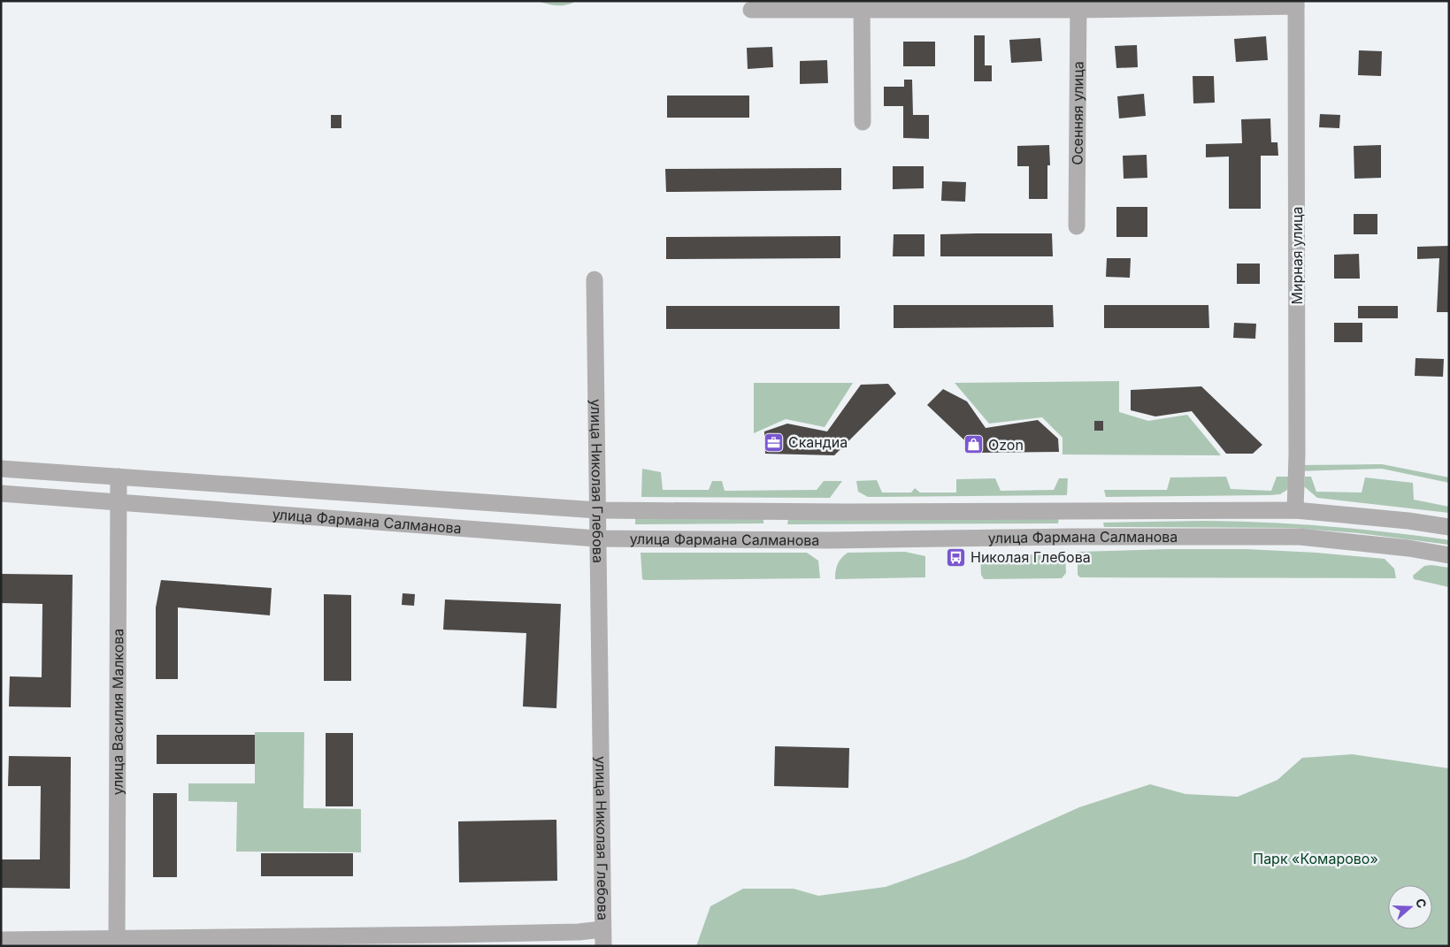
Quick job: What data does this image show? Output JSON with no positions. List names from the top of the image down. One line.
{"streets":{"street":["Осенняя улица","Мирная улица","улица Николая Глебова","улица Фармана Салманова","улица Василия Малкова"]},"crossings":[["Мирная улица","улица Фармана Салманова"],["улица Николая Глебова","улица Фармана Салманова"],["улица Николая Глебова","улица Василия Малкова"],["улица Фармана Салманова","улица Василия Малкова"]],"parks":["Парк «Комарово»"],"places":{"office":["Скандиа"],"shop":["Ozon"],"bus stop":["Николая Глебова"]},"north":"right"}
